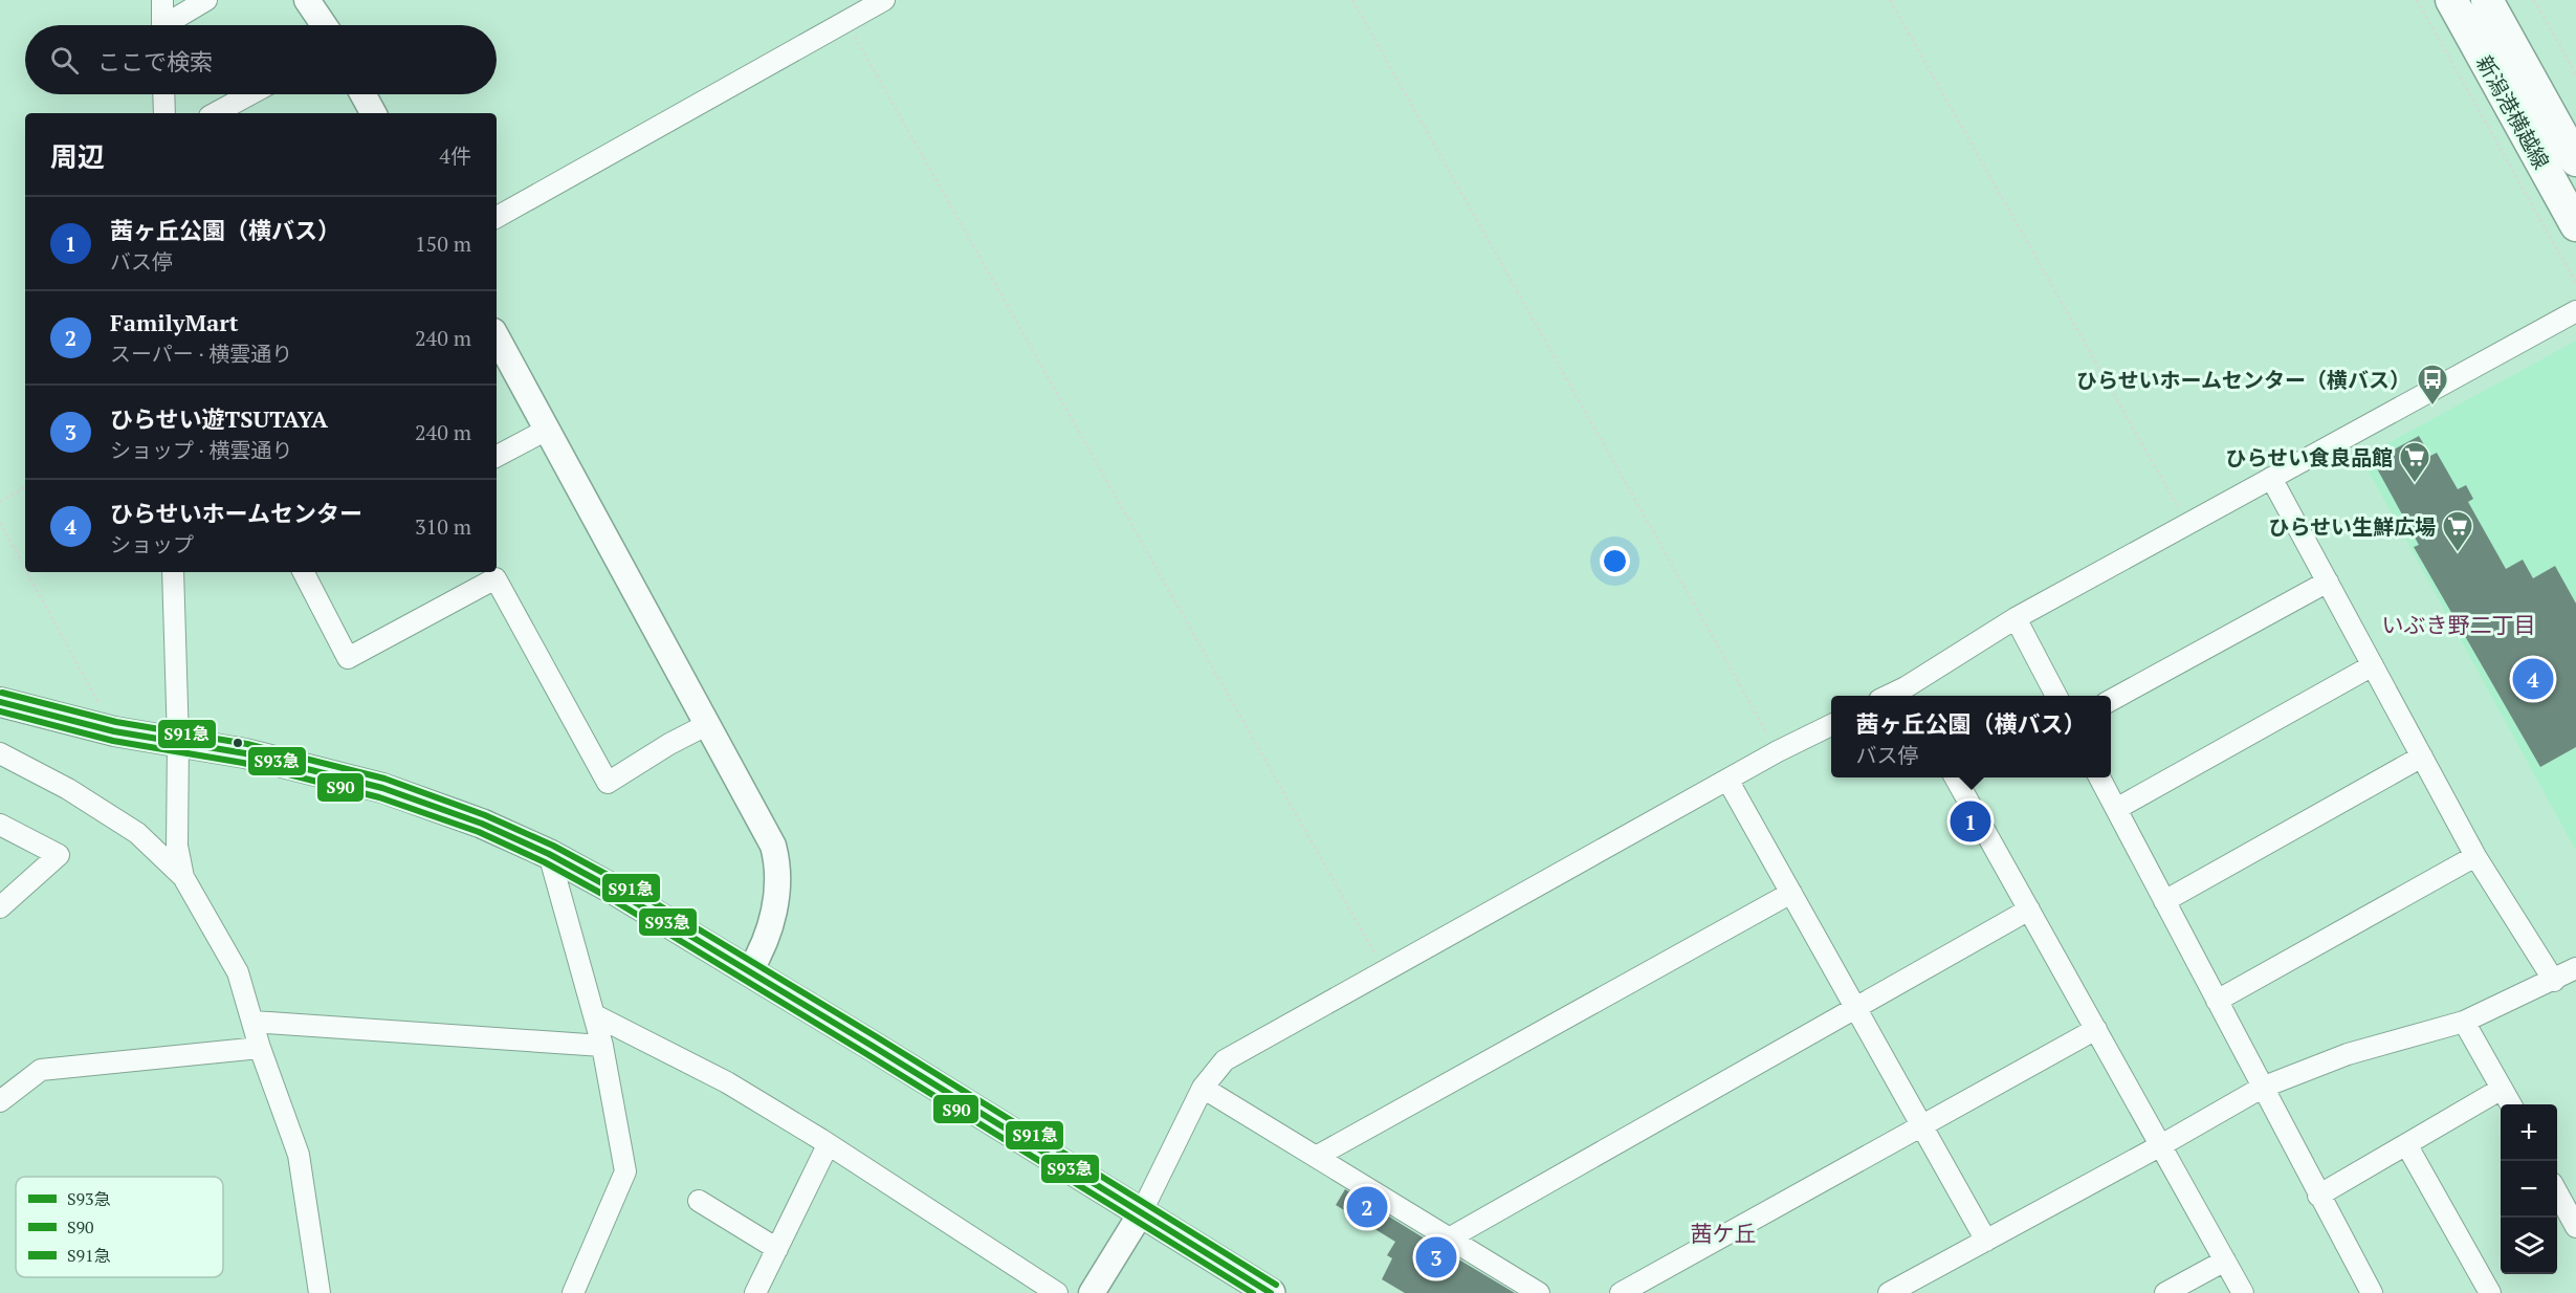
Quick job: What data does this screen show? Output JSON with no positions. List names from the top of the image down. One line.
{"streets":{"main road":["新潟港横越線"]},"districts":["いぶき野二丁目","茜ケ丘"],"places":{"bus stop":["ひらせいホームセンター（横バス）"],"supermarket":["ひらせい食良品館","ひらせい生鮮広場"]},"lines":["transit line S91急","transit line S93急","transit line S90"],"legend":["S93急","S90","S91急"],"page":{"search":"ここで検索","heading":["周辺","4件"],"list":[{"mark":"1","name":"茜ヶ丘公園（横バス）","note":"バス停","value":"150 m"},{"mark":"2","name":"FamilyMart","note":"スーパー · 横雲通り","value":"240 m"},{"mark":"3","name":"ひらせい遊TSUTAYA","note":"ショップ · 横雲通り","value":"240 m"},{"mark":"4","name":"ひらせいホームセンター","note":"ショップ","value":"310 m"}],"pins":["4","1","2","3"],"popup":["茜ヶ丘公園（横バス）","バス停"],"map_buttons":["+","−"]}}
